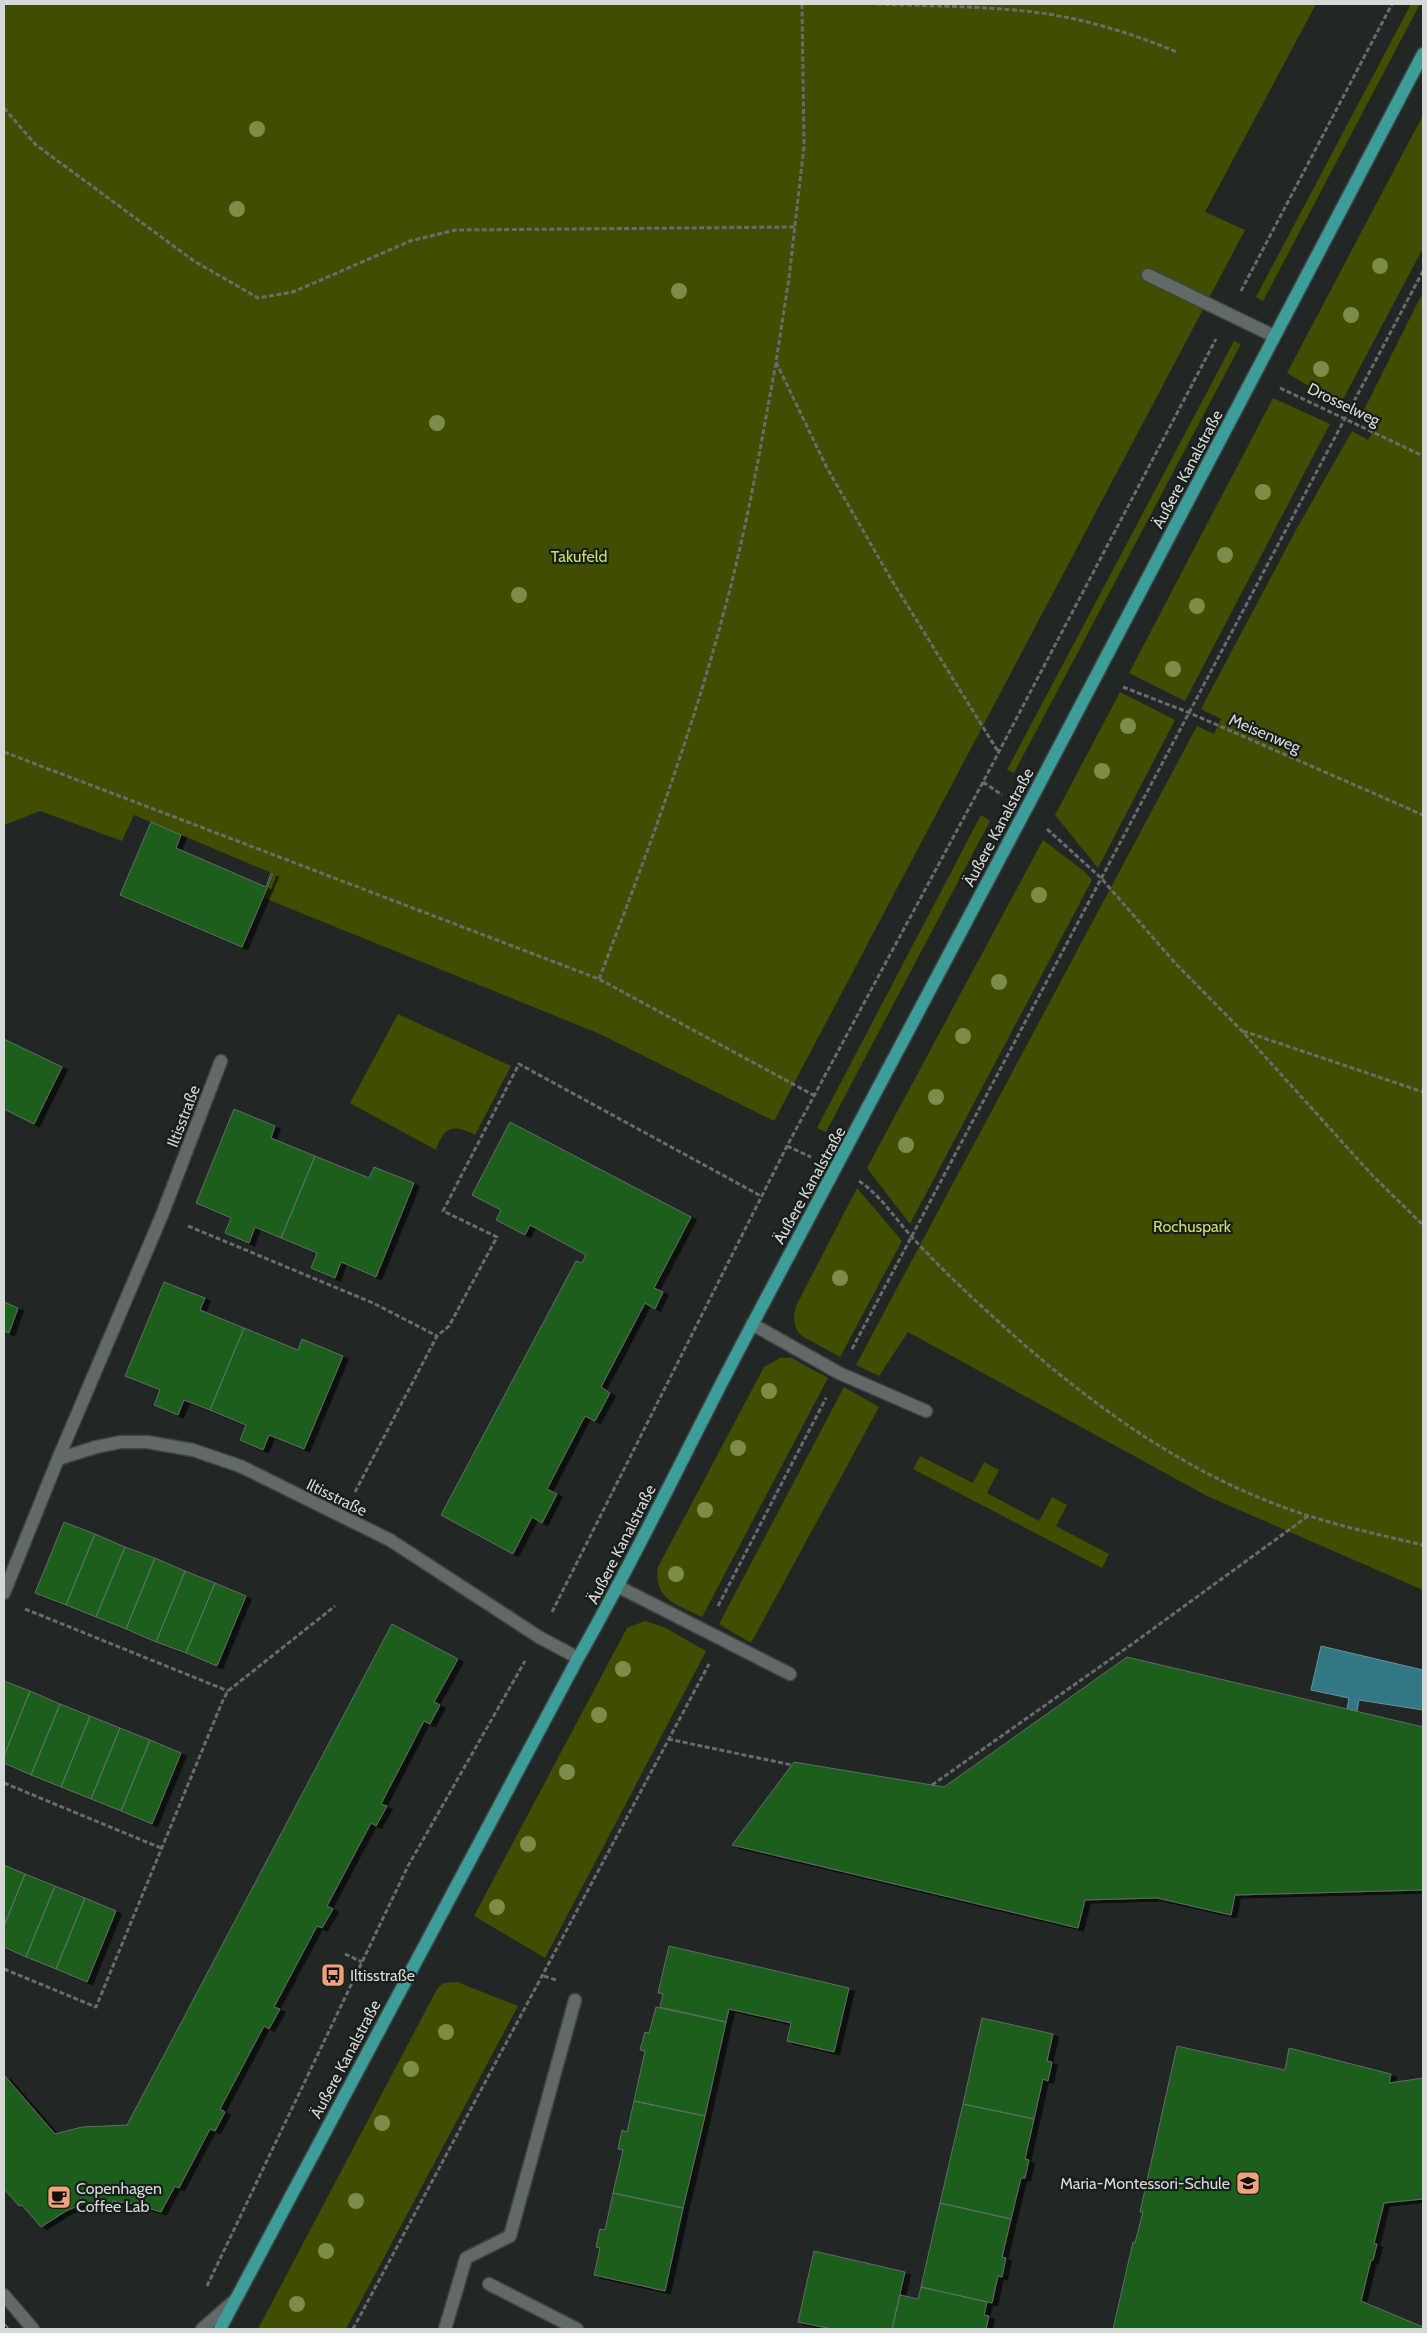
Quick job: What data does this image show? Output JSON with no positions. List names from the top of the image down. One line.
{"streets":{"main road":["Äußere Kanalstraße"],"street":["Iltisstraße"],"path":["Drosselweg","Meisenweg"]},"crossings":[["Drosselweg","Äußere Kanalstraße"],["Äußere Kanalstraße","Meisenweg"],["Äußere Kanalstraße","Iltisstraße"]],"parks":["Takufeld","Rochuspark"],"places":{"bus stop":["Iltisstraße"],"school or university":["Maria-Montessori-Schule"],"cafe":["Copenhagen Coffee Lab"]}}
